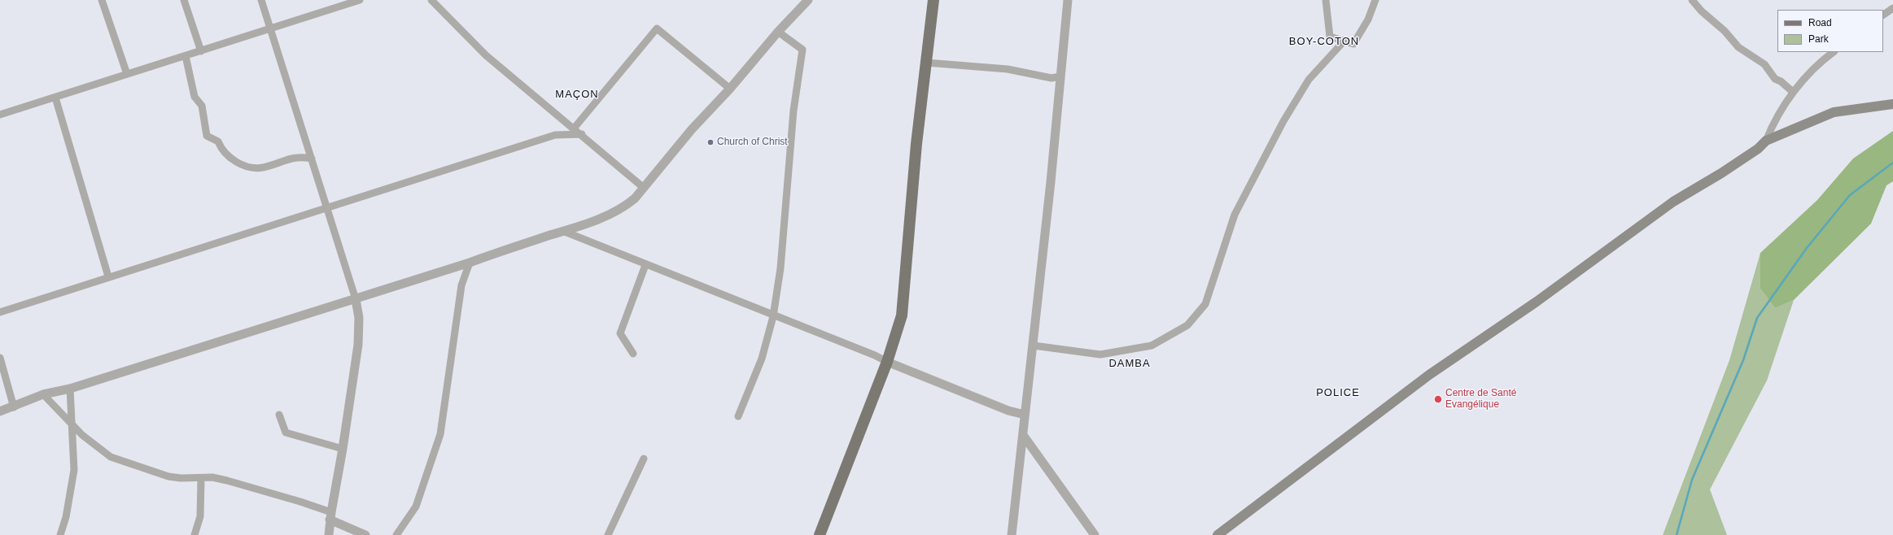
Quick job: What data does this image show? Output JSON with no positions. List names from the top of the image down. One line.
{"districts":["BOY-COTON","MAÇON","DAMBA","POLICE"],"places":["Church of Christ","Centre de Santé Evangélique"],"legend":["Road","Park"]}
